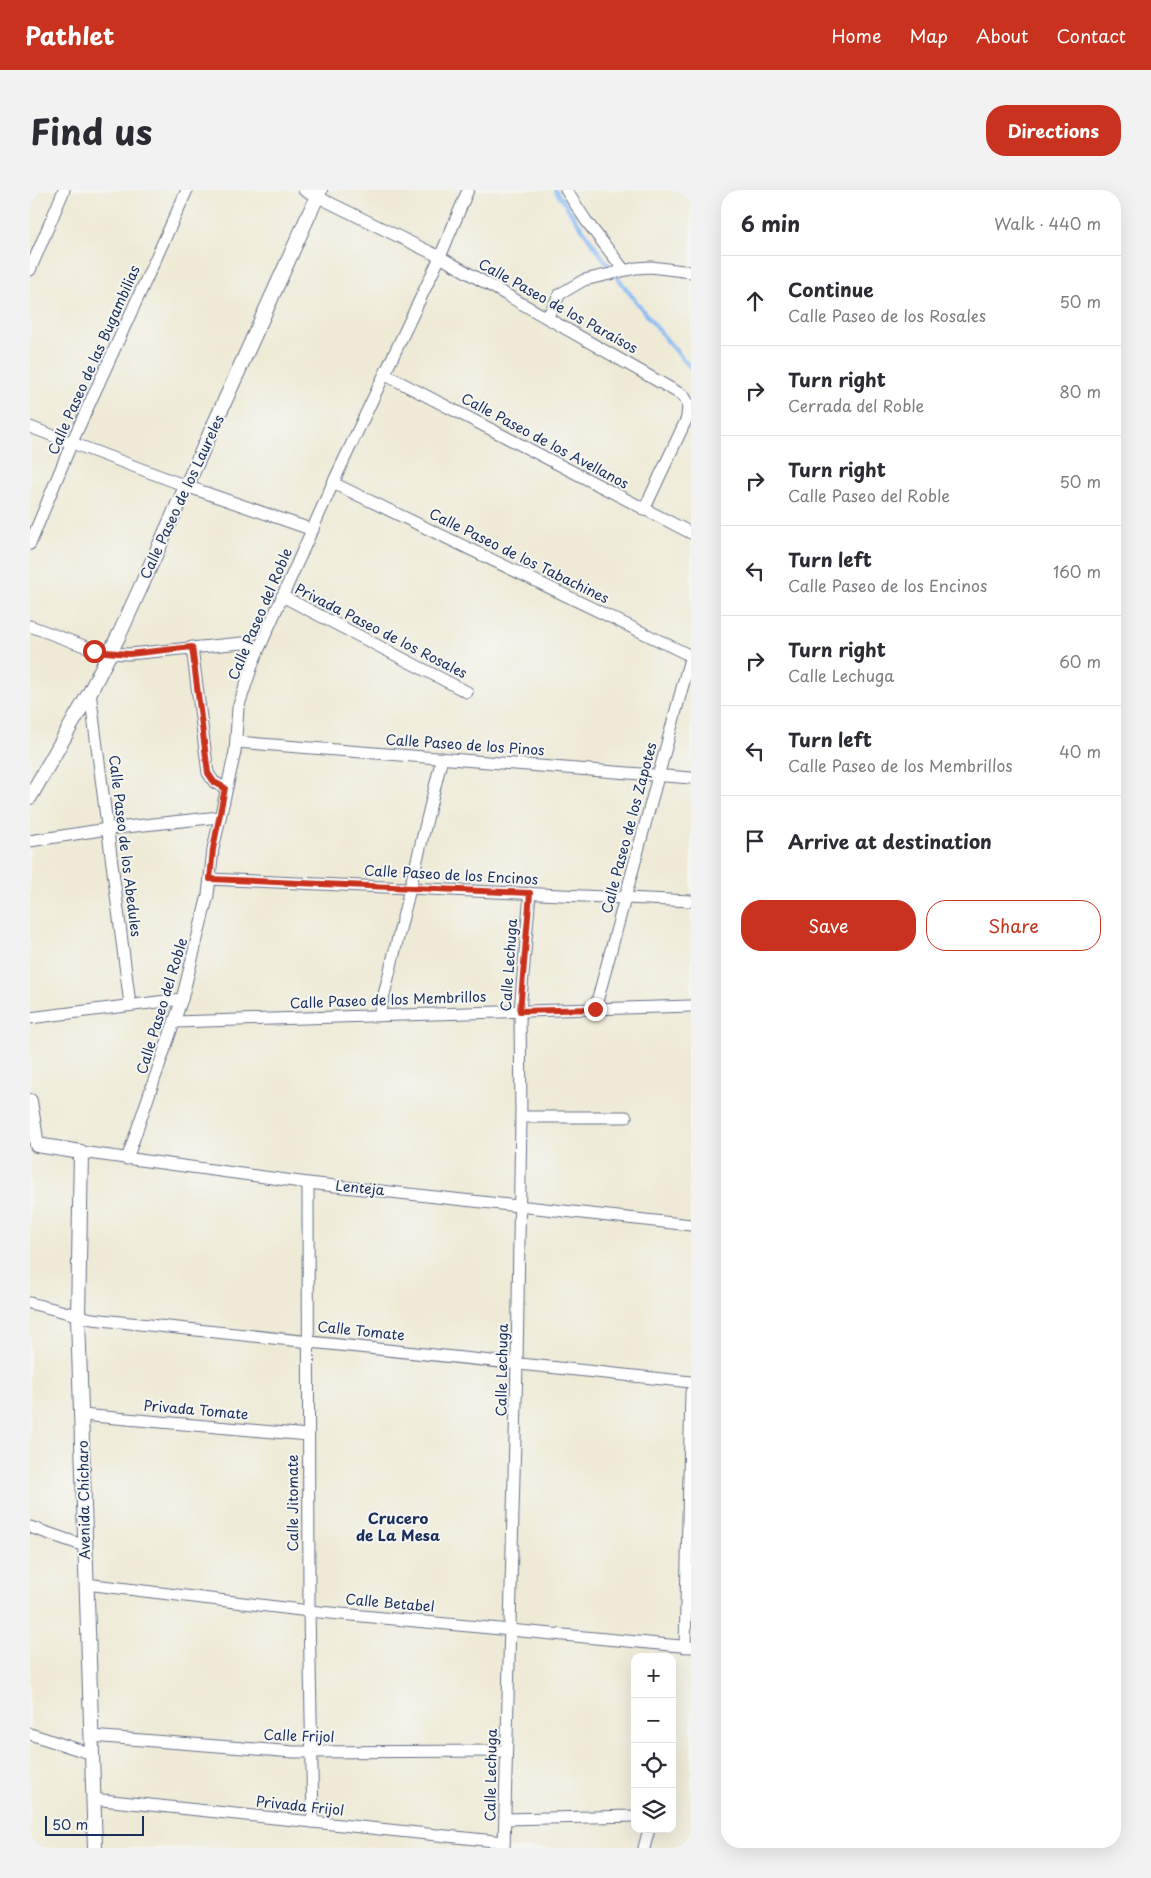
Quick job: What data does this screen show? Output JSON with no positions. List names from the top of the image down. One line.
{"streets":{"street":["Calle Paseo de los Paraísos","Calle Paseo de las Bugambilias","Calle Paseo de los Avellanos","Calle Paseo de los Laureles","Calle Paseo de los Tabachines","Calle Paseo del Roble","Privada Paseo de los Rosales","Calle Paseo de los Pinos","Calle Paseo de los Zapotes","Calle Paseo de los Abedules","Calle Paseo de los Encinos","Calle Lechuga","Calle Paseo de los Membrillos","Lenteja","Calle Tomate","Privada Tomate","Avenida Chícharo","Calle Jitomate","Calle Betabel","Calle Frijol","Privada Frijol"]},"crossings":[["Calle Paseo de los Paraísos","Calle Paseo de los Avellanos"],["Calle Paseo de los Paraísos","Calle Paseo de los Laureles"],["Calle Paseo de los Paraísos","Calle Paseo del Roble"],["Calle Paseo de los Avellanos","Calle Paseo del Roble"],["Calle Paseo de los Laureles","Calle Paseo de los Abedules"],["Calle Paseo de los Tabachines","Calle Paseo del Roble"],["Calle Paseo de los Tabachines","Calle Paseo de los Zapotes"],["Calle Paseo del Roble","Privada Paseo de los Rosales"],["Calle Paseo del Roble","Calle Paseo de los Pinos"],["Calle Paseo del Roble","Calle Paseo de los Encinos"],["Calle Paseo del Roble","Calle Paseo de los Membrillos"],["Calle Paseo del Roble","Lenteja"],["Calle Paseo de los Pinos","Calle Paseo de los Zapotes"],["Calle Paseo de los Zapotes","Calle Paseo de los Encinos"],["Calle Paseo de los Zapotes","Calle Paseo de los Membrillos"],["Calle Paseo de los Encinos","Calle Lechuga"],["Calle Lechuga","Calle Paseo de los Membrillos"],["Calle Lechuga","Lenteja"],["Calle Lechuga","Calle Tomate"],["Calle Lechuga","Calle Betabel"],["Calle Lechuga","Calle Frijol"],["Calle Lechuga","Privada Frijol"],["Lenteja","Avenida Chícharo"],["Lenteja","Calle Jitomate"],["Calle Tomate","Avenida Chícharo"],["Calle Tomate","Calle Jitomate"],["Privada Tomate","Avenida Chícharo"],["Privada Tomate","Calle Jitomate"],["Avenida Chícharo","Calle Betabel"],["Avenida Chícharo","Calle Frijol"],["Avenida Chícharo","Privada Frijol"],["Calle Jitomate","Calle Betabel"],["Calle Jitomate","Calle Frijol"],["Calle Jitomate","Privada Frijol"]],"districts":["Crucero de La Mesa"],"scale_bar":"50 m","page":{"header":"Pathlet","nav":["Home","Map","About","Contact"],"title":"Find us","buttons":["Directions",["Save","Share"]],"heading":["6 min","Walk · 440 m"],"list":[["Continue","Calle Paseo de los Rosales","50 m"],["Turn right","Cerrada del Roble","80 m"],["Turn right","Calle Paseo del Roble","50 m"],["Turn left","Calle Paseo de los Encinos","160 m"],["Turn right","Calle Lechuga","60 m"],["Turn left","Calle Paseo de los Membrillos","40 m"],"Arrive at destination"],"map_buttons":["+","−"],"scale":"50 m"}}
